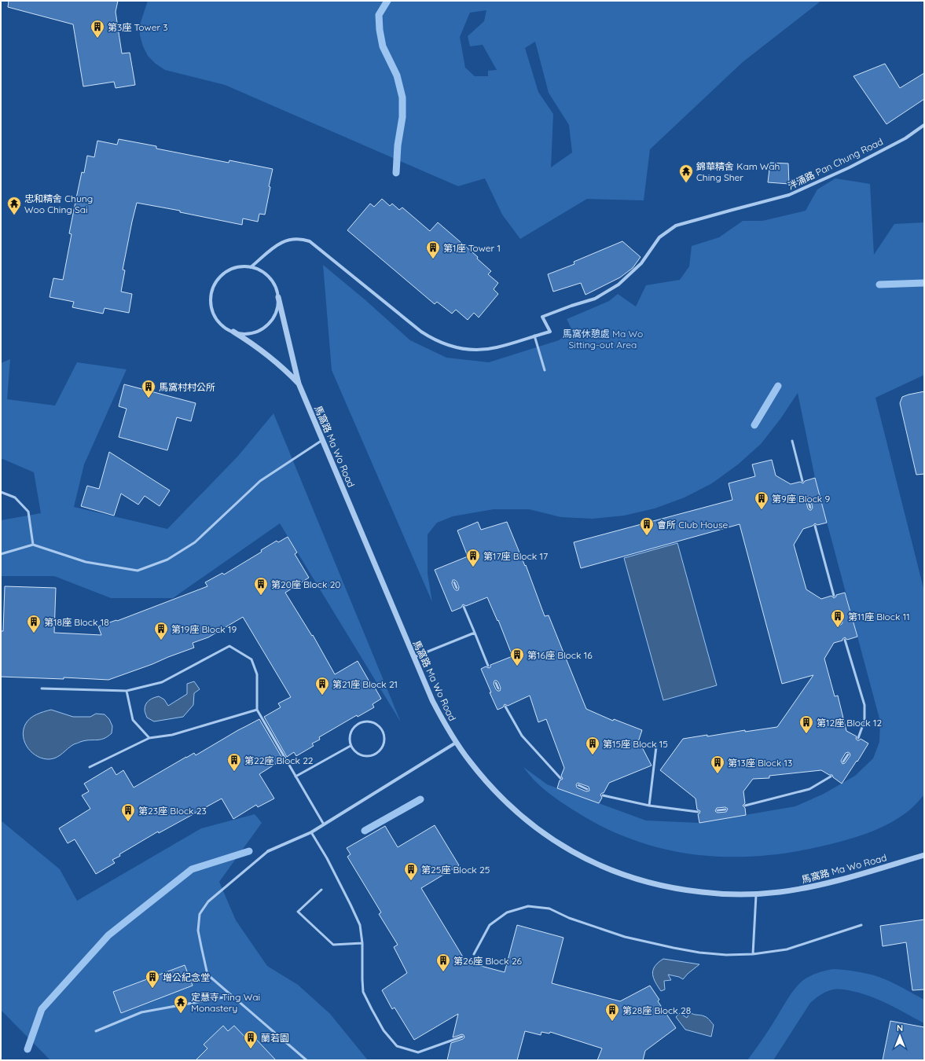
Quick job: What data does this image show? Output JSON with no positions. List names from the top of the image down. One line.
{"streets":{"street":["泮涌路 Pan Chung Road","馬窩路 Ma Wo Road"]},"parks":["馬窩休憩處 Ma Wo Sitting-out Area"],"places":{"building":["第3座 Tower 3","第1座 Tower 1","馬窩村村公所","第9座 Block 9","會所 Club House","第17座 Block 17","第20座 Block 20","第11座 Block 11","第18座 Block 18","第19座 Block 19","第16座 Block 16","第21座 Block 21","第12座 Block 12","第15座 Block 15","第22座 Block 22","第13座 Block 13","第23座 Block 23","第25座 Block 25","第26座 Block 26","增公紀念堂","第28座 Block 28","蘭若園"],"temple":["錦華精舍 Kam Wah Ching Sher","忠和精舍 Chung Woo Ching Sai","定慧寺 Ting Wai Monastery"]},"north":"top"}
